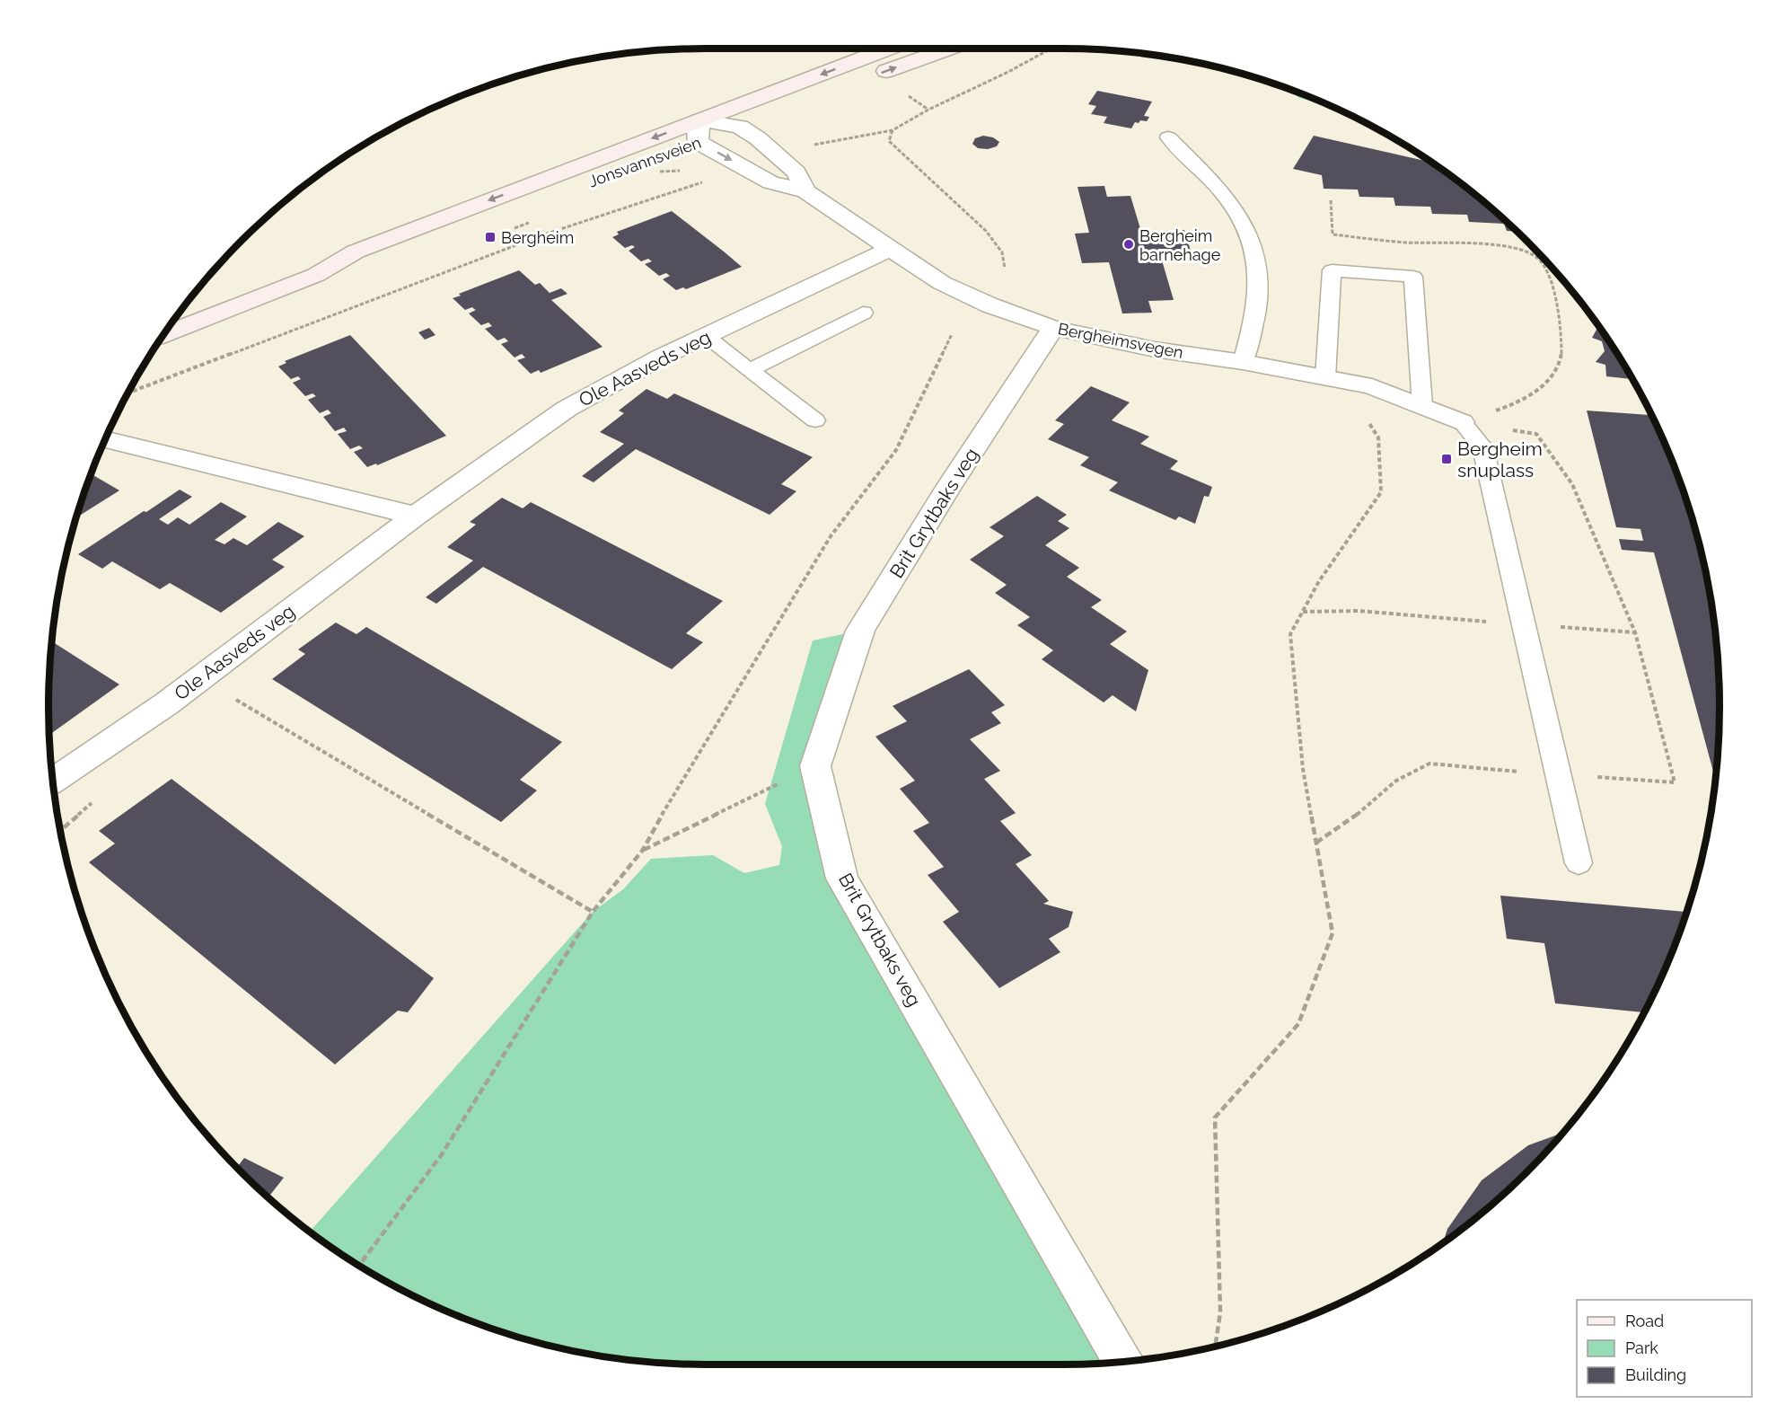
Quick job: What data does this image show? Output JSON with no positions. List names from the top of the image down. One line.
{"streets":{"main road":["Jonsvannsveien"],"street":["Bergheimsvegen","Ole Aasveds veg","Brit Grytbaks veg"]},"crossings":[["Jonsvannsveien","Bergheimsvegen"],["Bergheimsvegen","Ole Aasveds veg"],["Bergheimsvegen","Brit Grytbaks veg"]],"places":{"transit":["Bergheim","Bergheim snuplass"],"other":["Bergheim barnehage"]},"legend":["Road","Park","Building"]}
